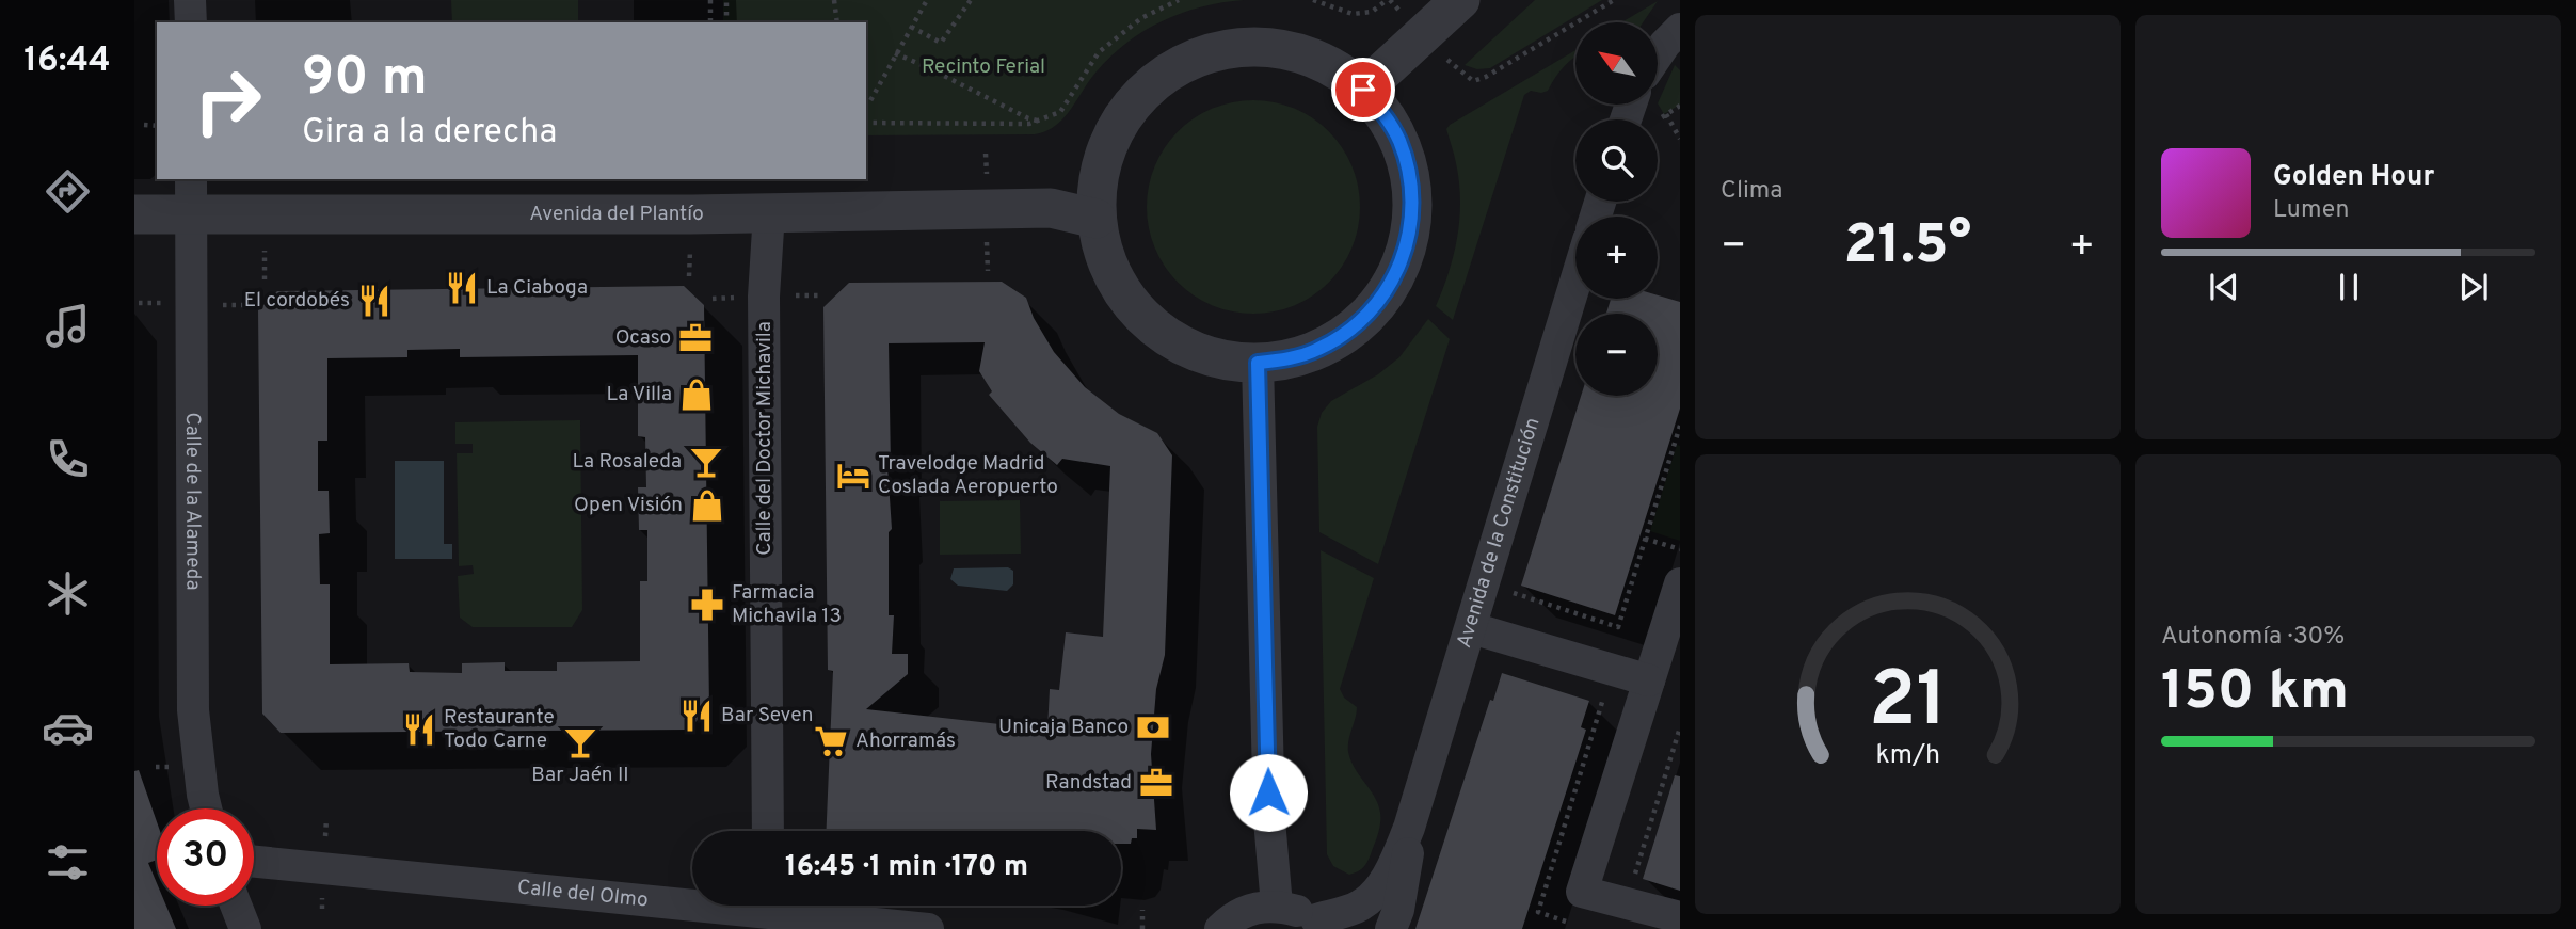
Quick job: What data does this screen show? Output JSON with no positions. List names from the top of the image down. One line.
{"streets":{"street":["Avenida del Plantío","Calle del Doctor Michavila","Calle de la Alameda","Avenida de la Constitución","Calle del Olmo"]},"crossings":[["Avenida del Plantío","Calle del Doctor Michavila"],["Avenida del Plantío","Calle de la Alameda"]],"parks":["Recinto Ferial"],"places":{"restaurant":["La Ciaboga","El cordobés","Bar Seven","Restaurante Todo Carne"],"office":["Ocaso","Randstad"],"shop":["La Villa","Open Visión"],"bar":["La Rosaleda","Bar Jaén II"],"hotel":["Travelodge Madrid Coslada Aeropuerto"],"pharmacy":["Farmacia Michavila 13"],"bank":["Unicaja Banco"],"supermarket":["Ahorramás"]},"north":"top left","page":{"tabs":"16:44","tile":["Clima",["Autonomía · 30%","150 km"]],"map_buttons":["+","−"],"turn":["90 m","Gira a la derecha"],"song":["Golden Hour","Lumen"],"heat":["−","21.5°","+"],"limit":"30","trip":"16:45 · 1 min · 170 m","gauge":["21","km/h"]}}
